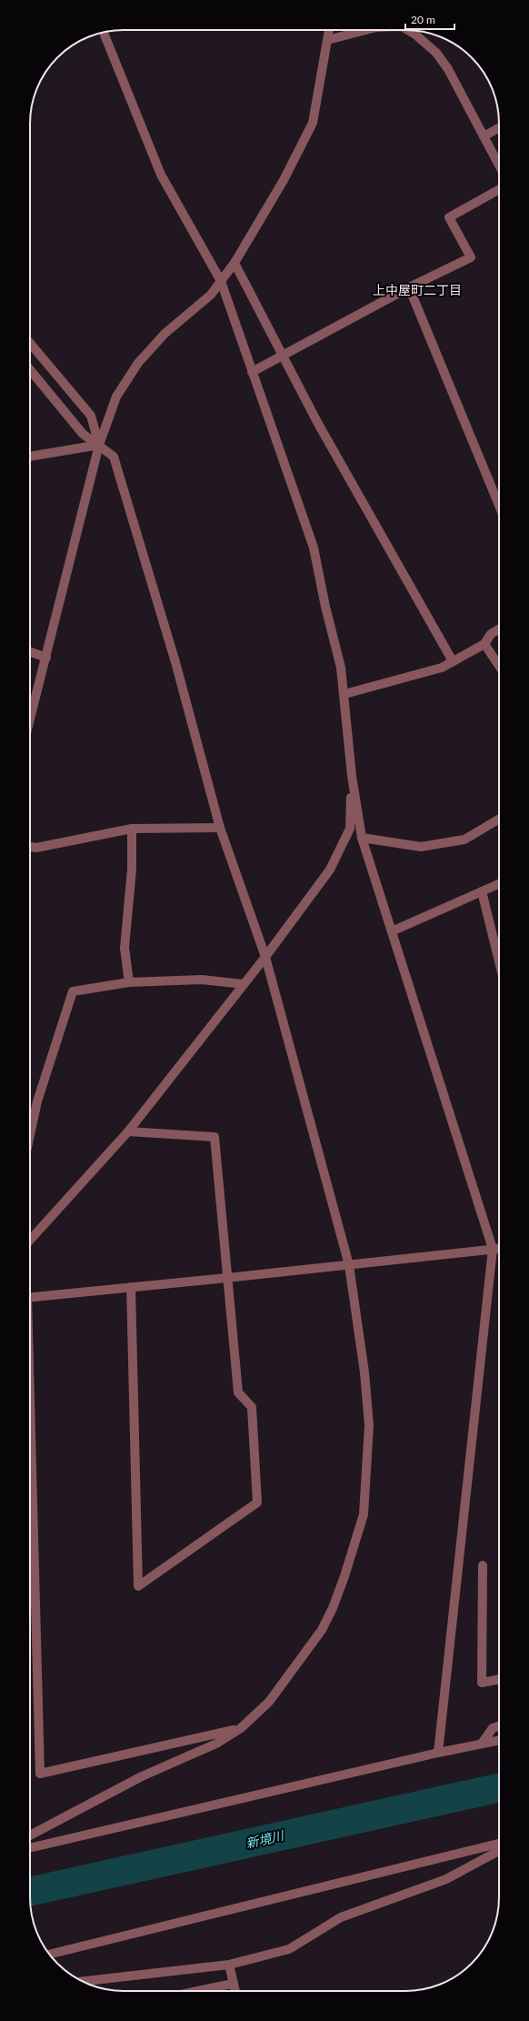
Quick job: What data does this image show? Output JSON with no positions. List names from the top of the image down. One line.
{"districts":["上中屋町二丁目"],"water":["新境川"],"scale_bar":"20 m"}
